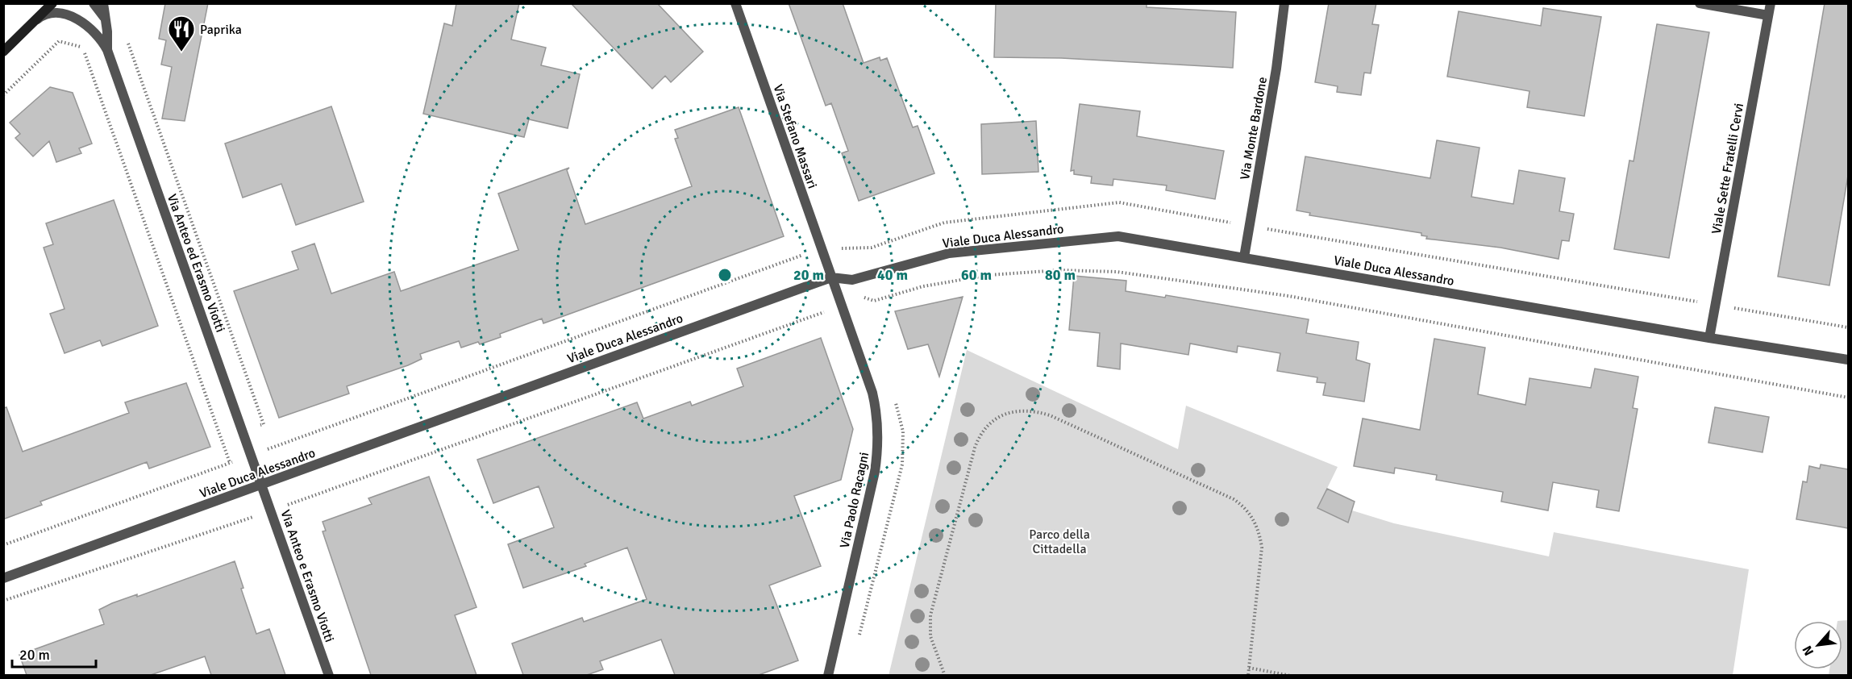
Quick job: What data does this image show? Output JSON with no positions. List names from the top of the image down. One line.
{"streets":{"street":["Via Monte Bardone","Via Stefano Massari","Viale Sette Fratelli Cervi","Viale Duca Alessandro","Via Anteo ed Erasmo Viotti","Via Paolo Racagni","Via Anteo e Erasmo Viotti"]},"crossings":[["Via Monte Bardone","Viale Duca Alessandro"],["Via Stefano Massari","Viale Duca Alessandro"],["Via Stefano Massari","Via Paolo Racagni"],["Viale Sette Fratelli Cervi","Viale Duca Alessandro"],["Viale Duca Alessandro","Via Anteo ed Erasmo Viotti"],["Viale Duca Alessandro","Via Paolo Racagni"],["Viale Duca Alessandro","Via Anteo e Erasmo Viotti"],["Via Anteo ed Erasmo Viotti","Via Anteo e Erasmo Viotti"]],"parks":["Parco della Cittadella"],"places":{"restaurant":["Paprika"]},"scale_bar":"20 m","north":"bottom left","rings":["20 m","40 m","60 m","80 m"]}
